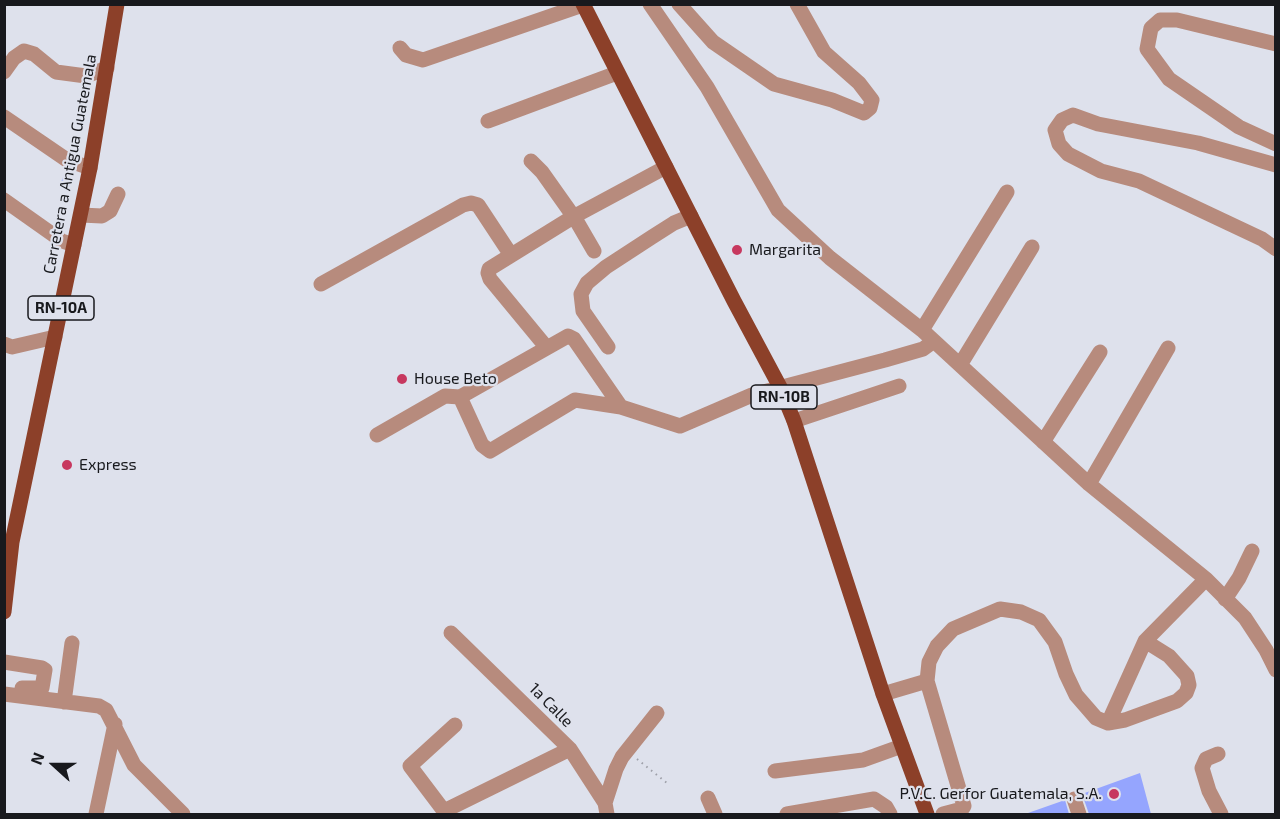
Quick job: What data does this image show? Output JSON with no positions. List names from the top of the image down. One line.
{"streets":{"main road":["Carretera a Antigua Guatemala","RN-10A","RN-10B"],"street":["1a Calle"]},"places":["Margarita","House Beto","Express","P.V.C. Gerfor Guatemala, S.A."],"north":"left"}
